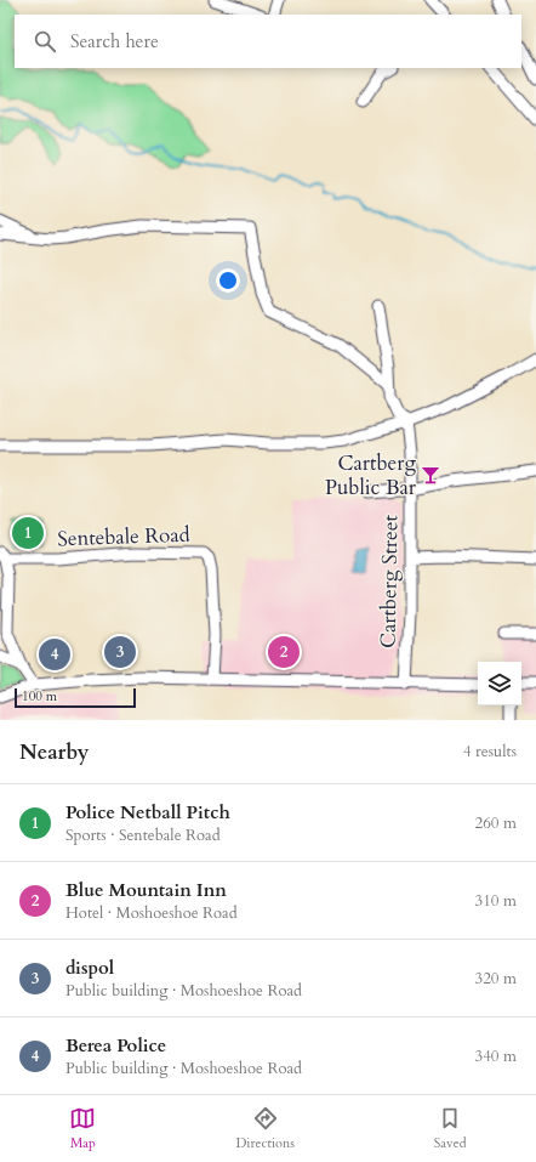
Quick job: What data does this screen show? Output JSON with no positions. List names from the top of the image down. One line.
{"streets":{"street":["Sentebale Road","Cartberg Street"]},"places":{"bar":["Cartberg Public Bar"]},"scale_bar":"100 m","page":{"search":"Search here","pins":["1","2","3","4"],"scale":"100 m","heading":["Nearby","4 results"],"list":[{"mark":"1","name":"Police Netball Pitch","note":"Sports · Sentebale Road","value":"260 m"},{"mark":"2","name":"Blue Mountain Inn","note":"Hotel · Moshoeshoe Road","value":"310 m"},{"mark":"3","name":"dispol","note":"Public building · Moshoeshoe Road","value":"320 m"},{"mark":"4","name":"Berea Police","note":"Public building · Moshoeshoe Road","value":"340 m"}],"nav":["Map","Directions","Saved"]}}
